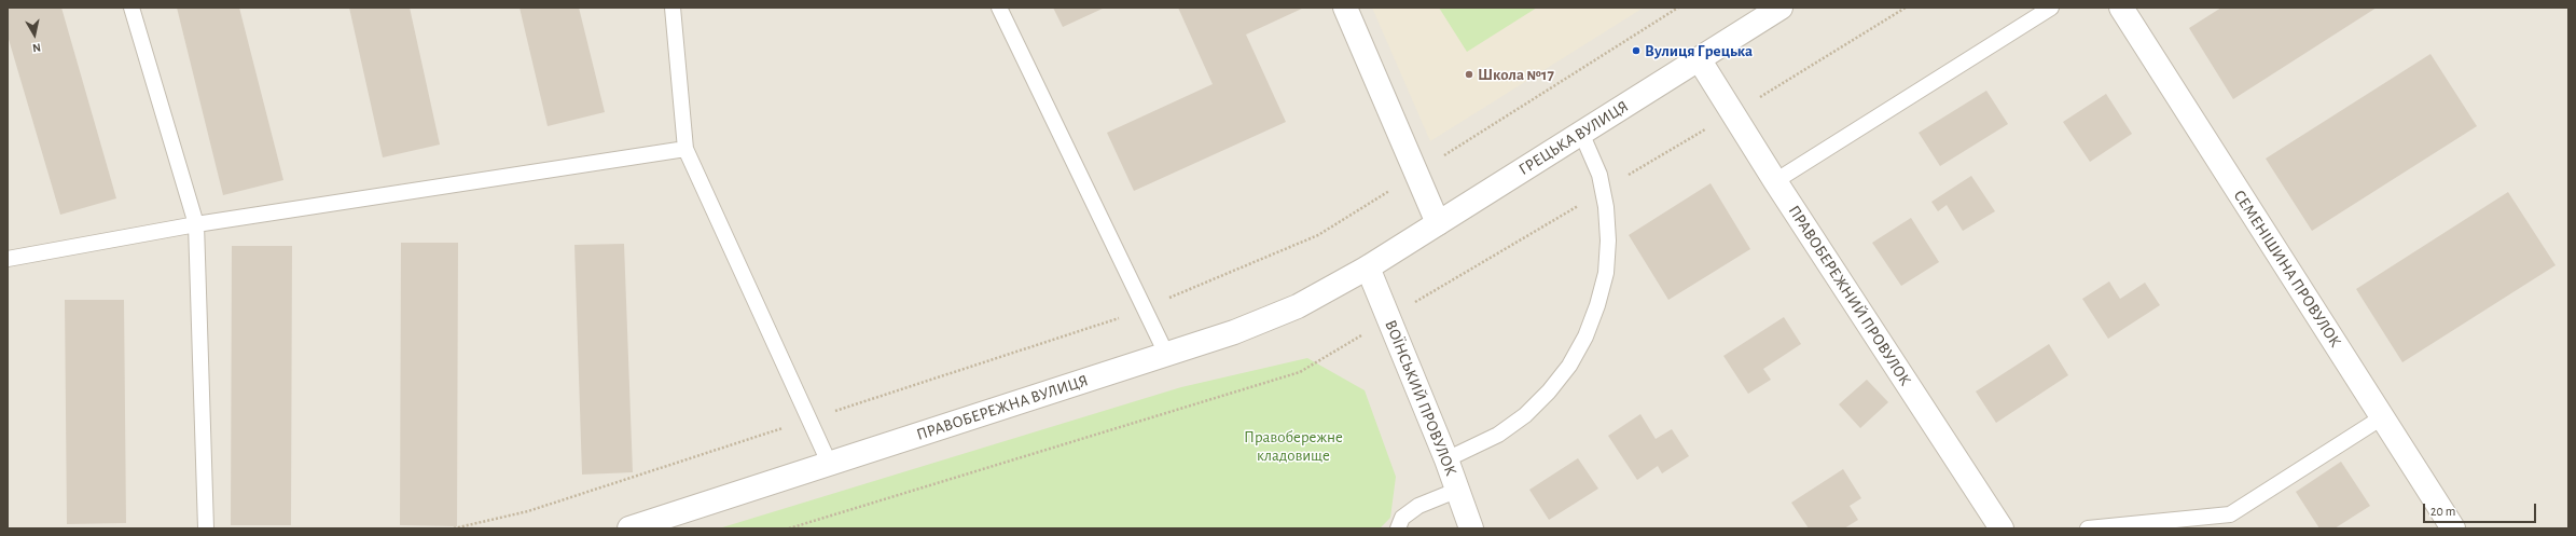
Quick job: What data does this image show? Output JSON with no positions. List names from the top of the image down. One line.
{"streets":{"street":["ГРЕЦЬКА ВУЛИЦЯ","СЕМЕНІШИНА ПРОВУЛОК","ПРАВОБЕРЕЖНИЙ ПРОВУЛОК","ВОЇНСЬКИЙ ПРОВУЛОК","ПРАВОБЕРЕЖНА ВУЛИЦЯ"]},"crossings":[["ГРЕЦЬКА ВУЛИЦЯ","ПРАВОБЕРЕЖНИЙ ПРОВУЛОК"],["ГРЕЦЬКА ВУЛИЦЯ","ВОЇНСЬКИЙ ПРОВУЛОК"],["ГРЕЦЬКА ВУЛИЦЯ","ПРАВОБЕРЕЖНА ВУЛИЦЯ"],["ВОЇНСЬКИЙ ПРОВУЛОК","ПРАВОБЕРЕЖНА ВУЛИЦЯ"]],"parks":["Правобережне кладовище"],"places":["Вулиця Грецька","Школа №17"],"scale_bar":"20 m","north":"bottom"}
